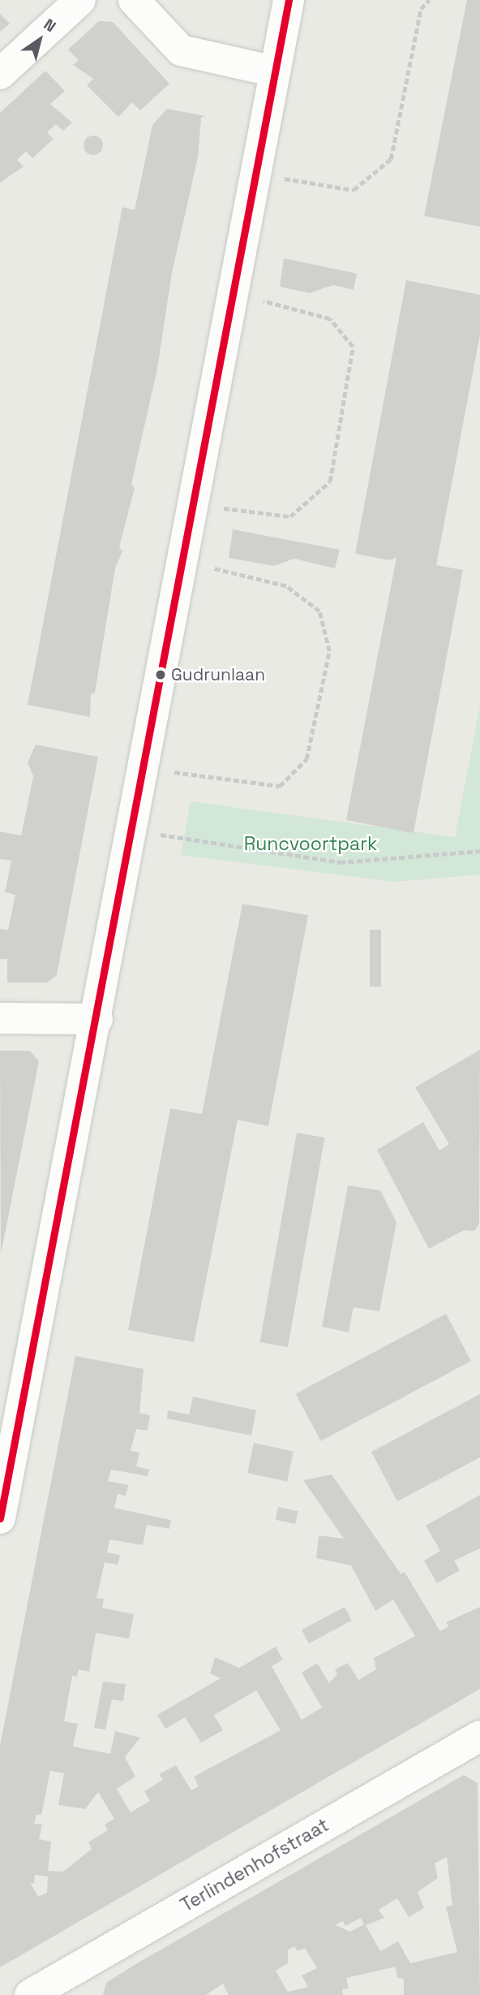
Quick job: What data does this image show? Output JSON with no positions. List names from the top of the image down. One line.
{"streets":{"street":["Terlindenhofstraat"]},"parks":["Runcvoortpark"],"places":["Gudrunlaan"],"north":"top right"}
